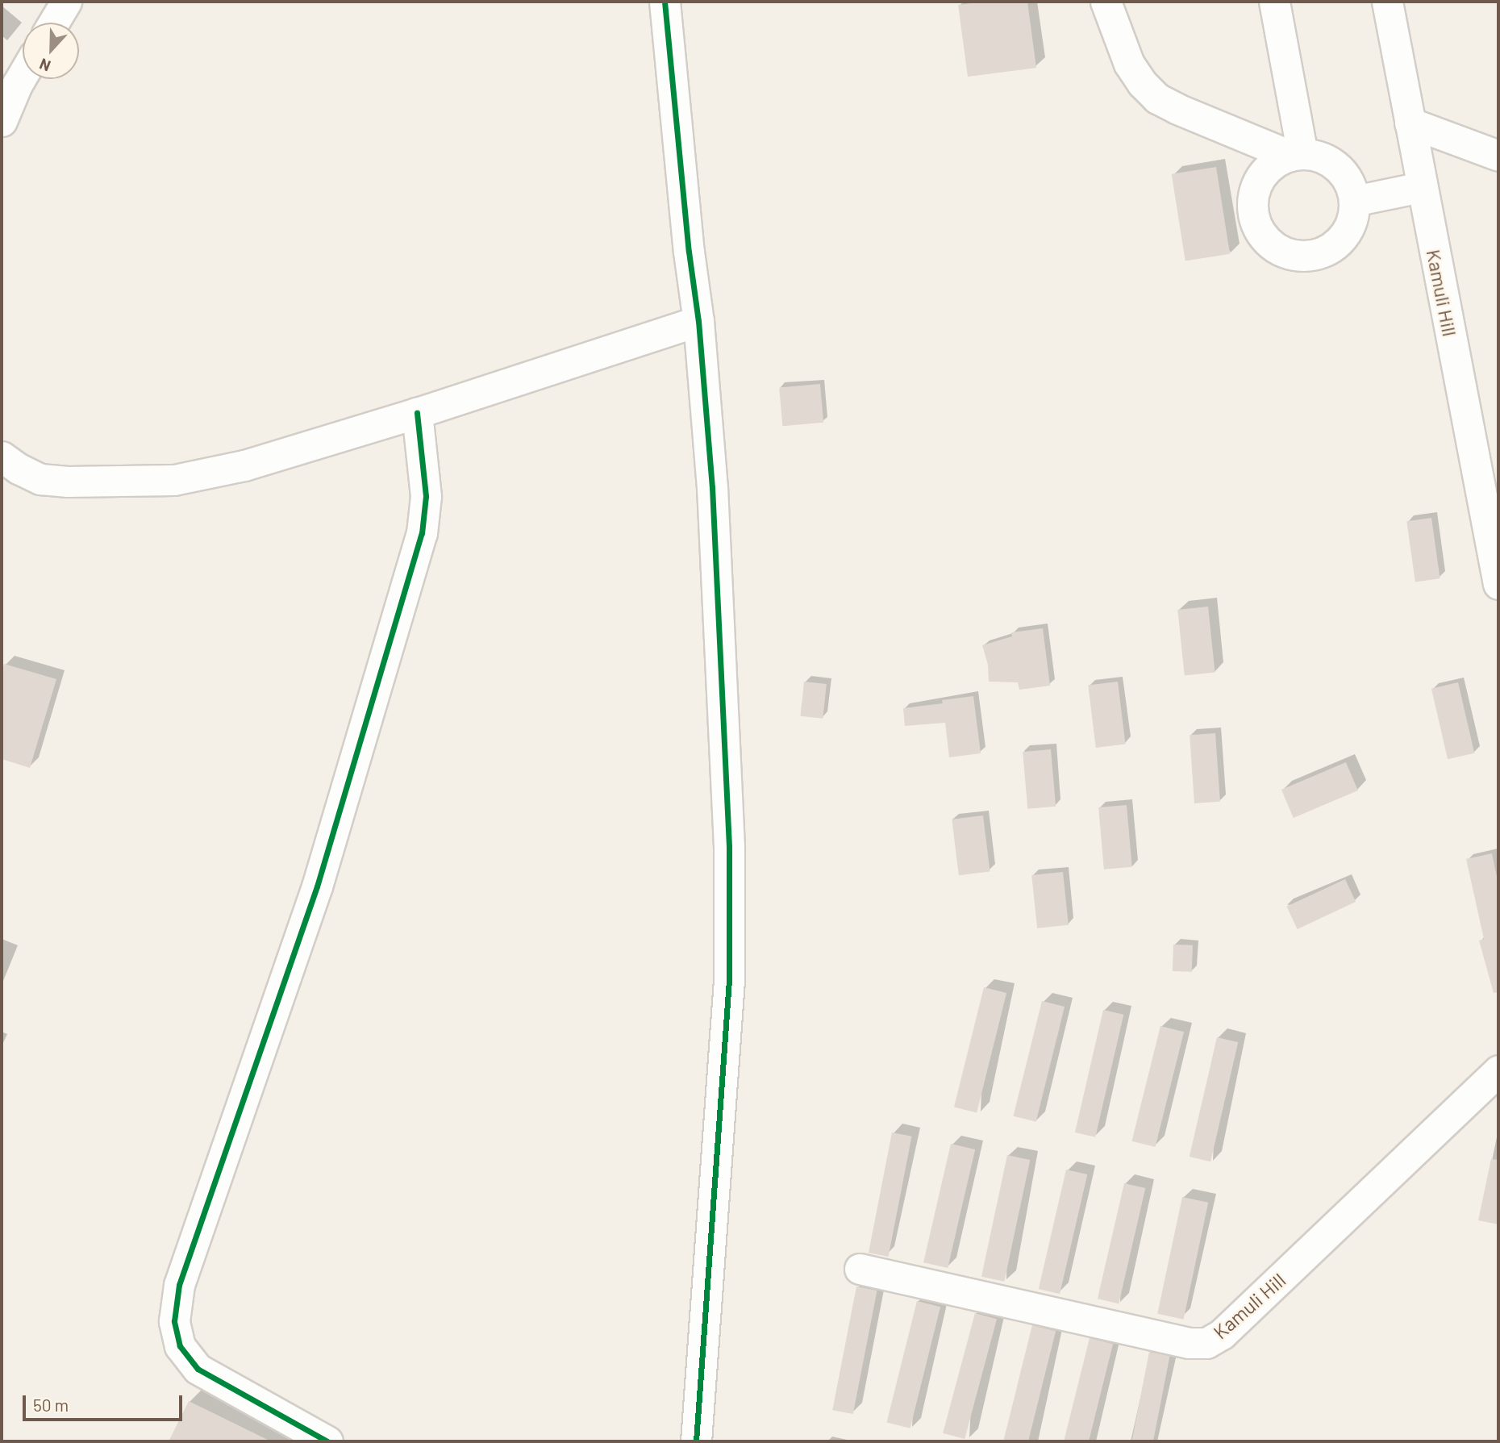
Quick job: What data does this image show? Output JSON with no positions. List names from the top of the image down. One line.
{"streets":{"street":["Kamuli Hill"]},"scale_bar":"50 m","north":"bottom"}
